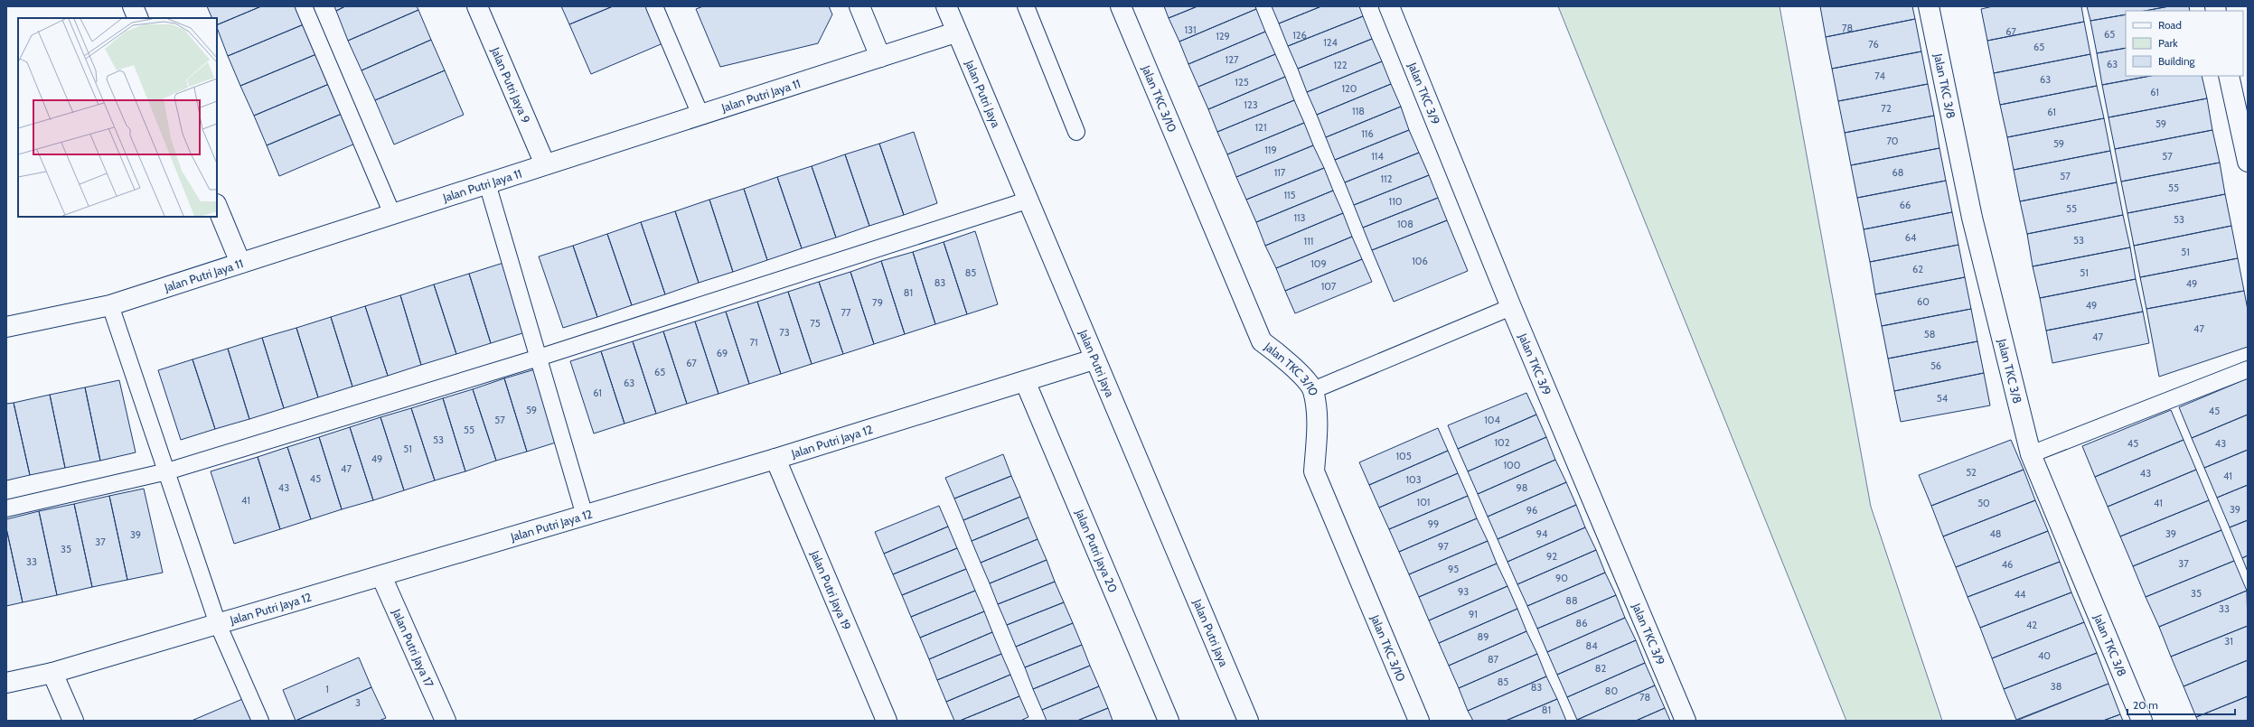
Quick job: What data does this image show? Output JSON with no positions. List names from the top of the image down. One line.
{"streets":{"street":["Jalan Putri Jaya 9","Jalan TKC 3/8","Jalan TKC 3/9","Jalan Putri Jaya","Jalan Putri Jaya 11","Jalan TKC 3/10","Jalan Putri Jaya 12","Jalan Putri Jaya 20","Jalan Putri Jaya 19","Jalan Putri Jaya 17"]},"crossings":[["Jalan Putri Jaya 9","Jalan Putri Jaya 11"],["Jalan Putri Jaya","Jalan Putri Jaya 11"],["Jalan Putri Jaya","Jalan Putri Jaya 12"],["Jalan Putri Jaya 12","Jalan Putri Jaya 20"],["Jalan Putri Jaya 12","Jalan Putri Jaya 19"],["Jalan Putri Jaya 12","Jalan Putri Jaya 17"]],"house_numbers":["78","131","67","65","126","129","124","76","65","127","63","122","74","63","125","120","61","123","72","118","61","59","121","116","70","59","119","114","57","117","68","57","112","55","115","110","66","55","113","53","108","64","53","111","51","106","109","62","85","51","83","49","107","81","60","79","49","77","75","47","73","58","47","71","69","67","56","65","63","61","54","59","45","57","104","55","53","102","45","43","51","105","49","100","47","52","43","41","45","103","43","98","41","101","50","41","39","96","99","94","48","39","39","37","97","35","92","33","37","46","95","90","93","35","44","88","33","91","86","42","89","31","84","40","87","82","85","38","83","1","80","78","3","81"],"legend":["Road","Park","Building"],"scale_bar":"20 m"}
